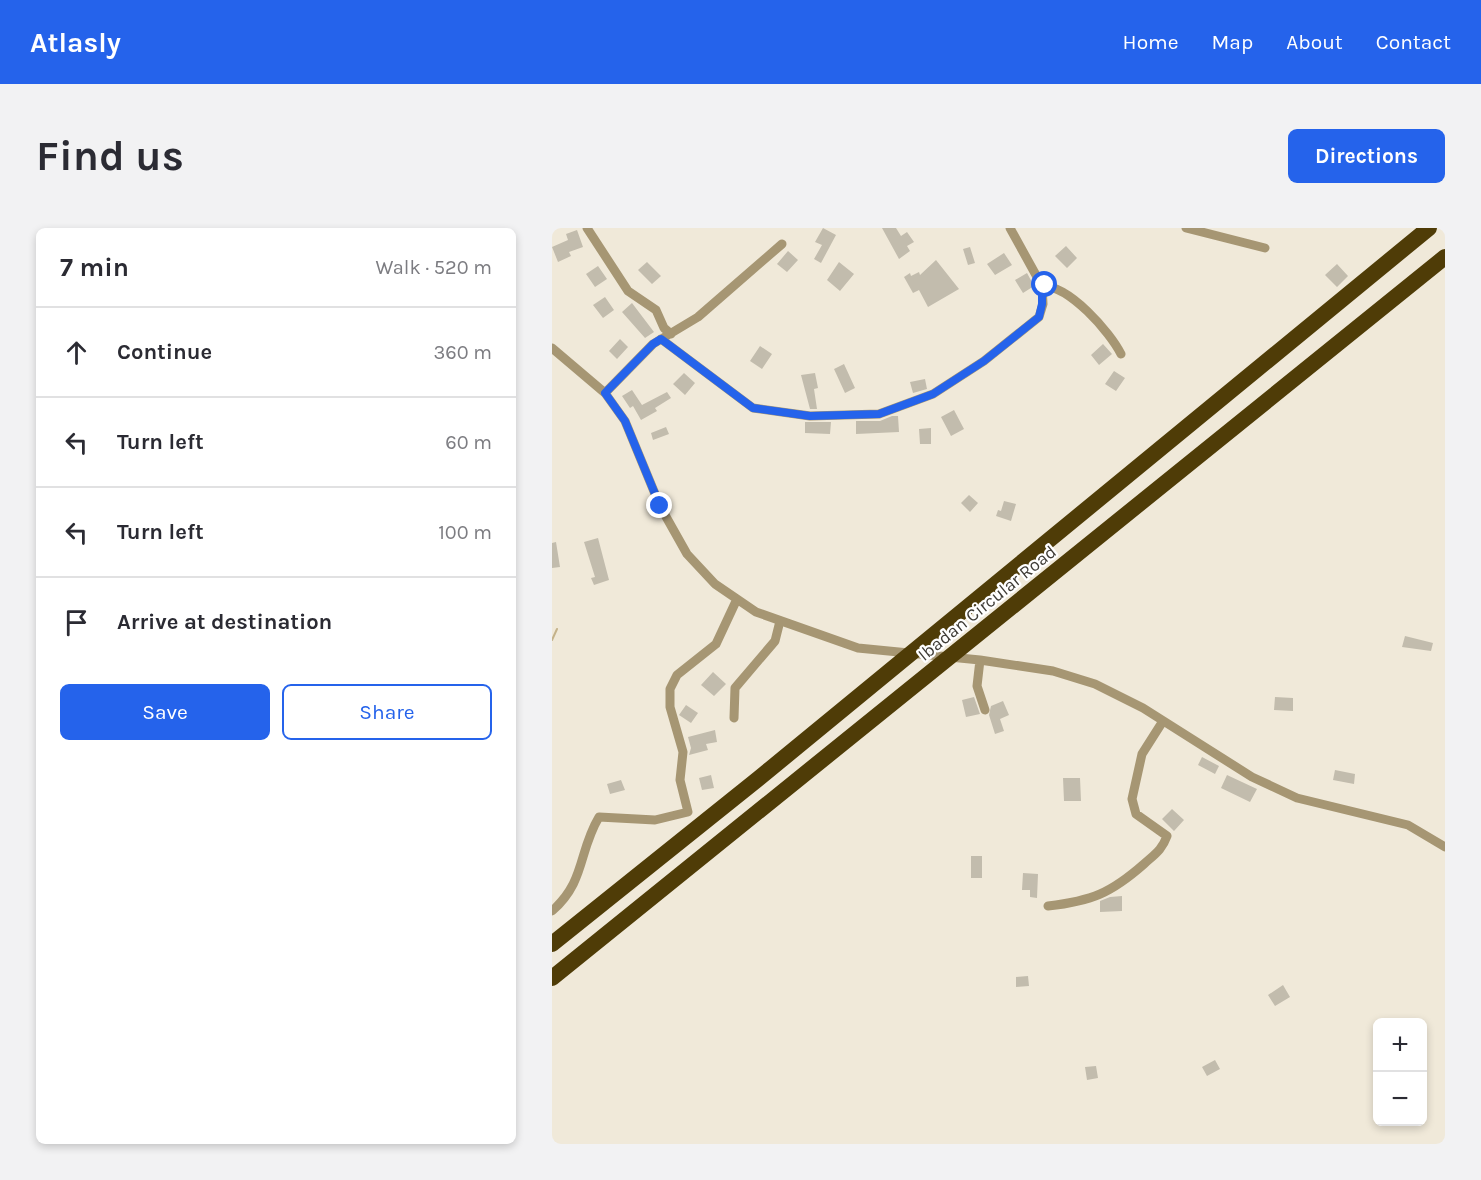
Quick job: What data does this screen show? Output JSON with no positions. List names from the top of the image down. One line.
{"streets":{"highway":["Ibadan Circular Road"]},"page":{"header":"Atlasly","nav":["Home","Map","About","Contact"],"buttons":["Directions",["Save","Share"]],"title":"Find us","heading":["7 min","Walk · 520 m"],"list":[["Continue","360 m"],["Turn left","60 m"],["Turn left","100 m"],"Arrive at destination"],"map_buttons":["+","−"]}}
